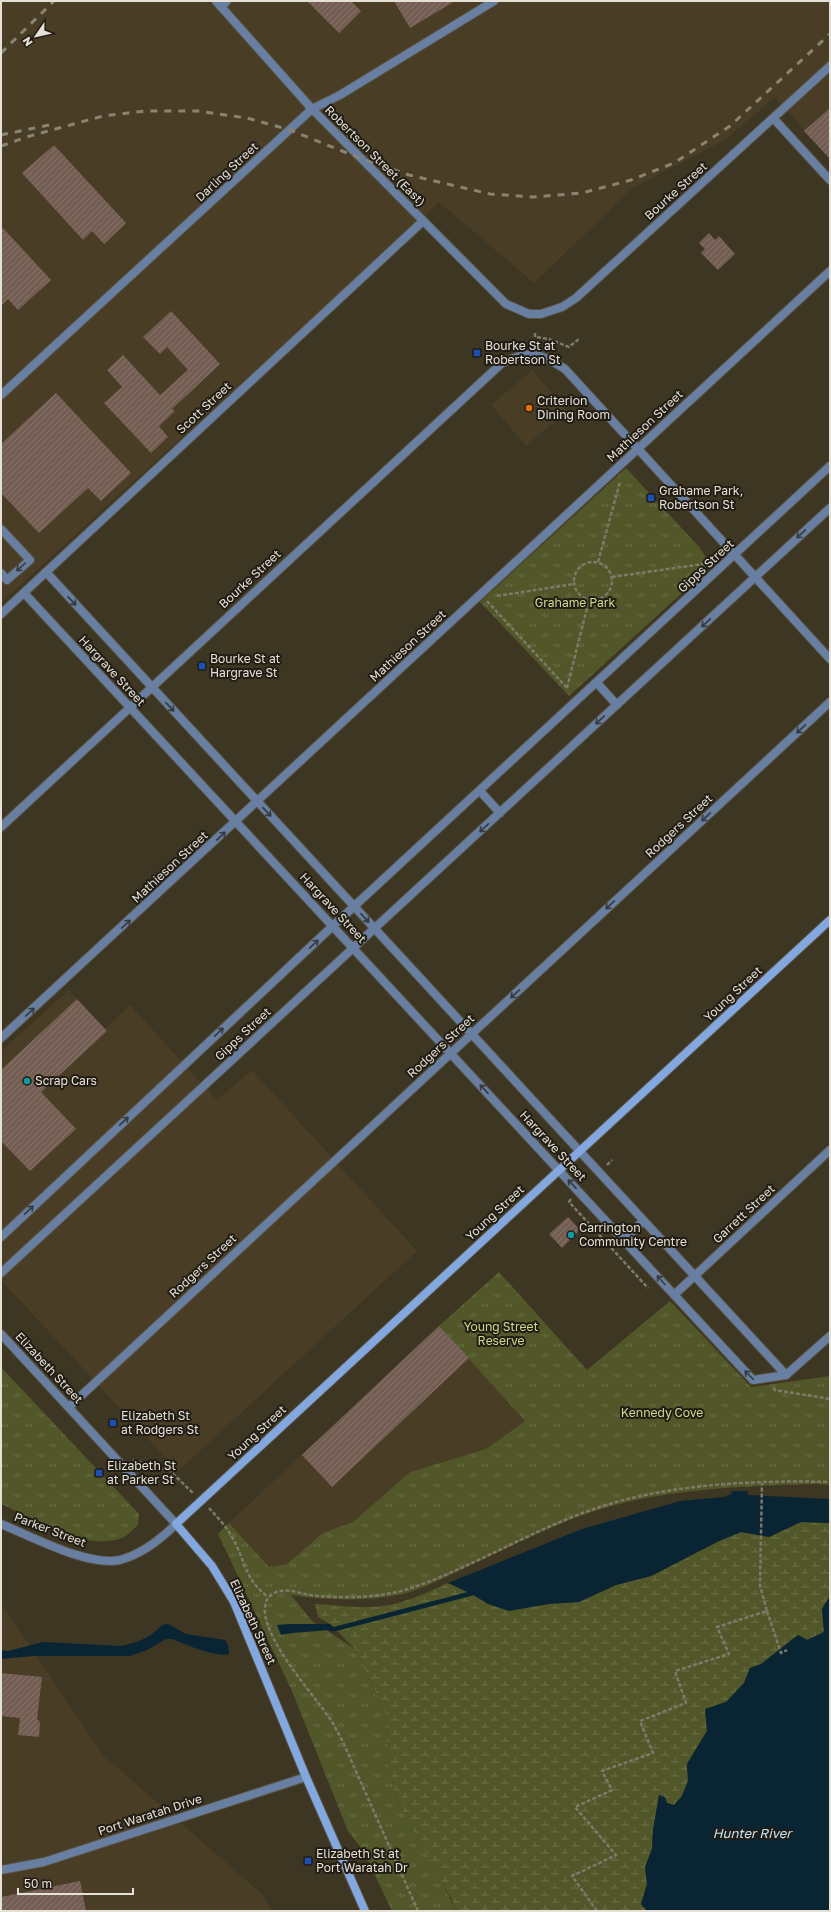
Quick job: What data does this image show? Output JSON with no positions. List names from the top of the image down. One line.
{"streets":{"main road":["Young Street","Elizabeth Street"],"street":["Robertson Street (East)","Darling Street","Bourke Street","Scott Street","Mathieson Street","Gipps Street","Hargrave Street","Rodgers Street","Garrett Street","Parker Street","Port Waratah Drive"]},"crossings":[["Robertson Street (East)","Darling Street"],["Robertson Street (East)","Bourke Street"],["Robertson Street (East)","Scott Street"],["Bourke Street","Mathieson Street"],["Bourke Street","Hargrave Street"],["Scott Street","Hargrave Street"],["Mathieson Street","Hargrave Street"],["Gipps Street","Hargrave Street"],["Hargrave Street","Rodgers Street"],["Hargrave Street","Young Street"],["Hargrave Street","Garrett Street"],["Rodgers Street","Elizabeth Street"],["Young Street","Elizabeth Street"],["Young Street","Parker Street"],["Elizabeth Street","Parker Street"],["Elizabeth Street","Port Waratah Drive"]],"one_way":["Rodgers Street"],"water":["Hunter River"],"parks":["Grahame Park","Young Street Reserve","Kennedy Cove"],"places":{"transit":["Bourke St at Robertson St","Grahame Park, Robertson St","Bourke St at Hargrave St","Elizabeth St at Rodgers St","Elizabeth St at Parker St","Elizabeth St at Port Waratah Dr"],"other":["Criterion Dining Room","Scrap Cars","Carrington Community Centre"]},"scale_bar":"50 m","north":"bottom left"}
